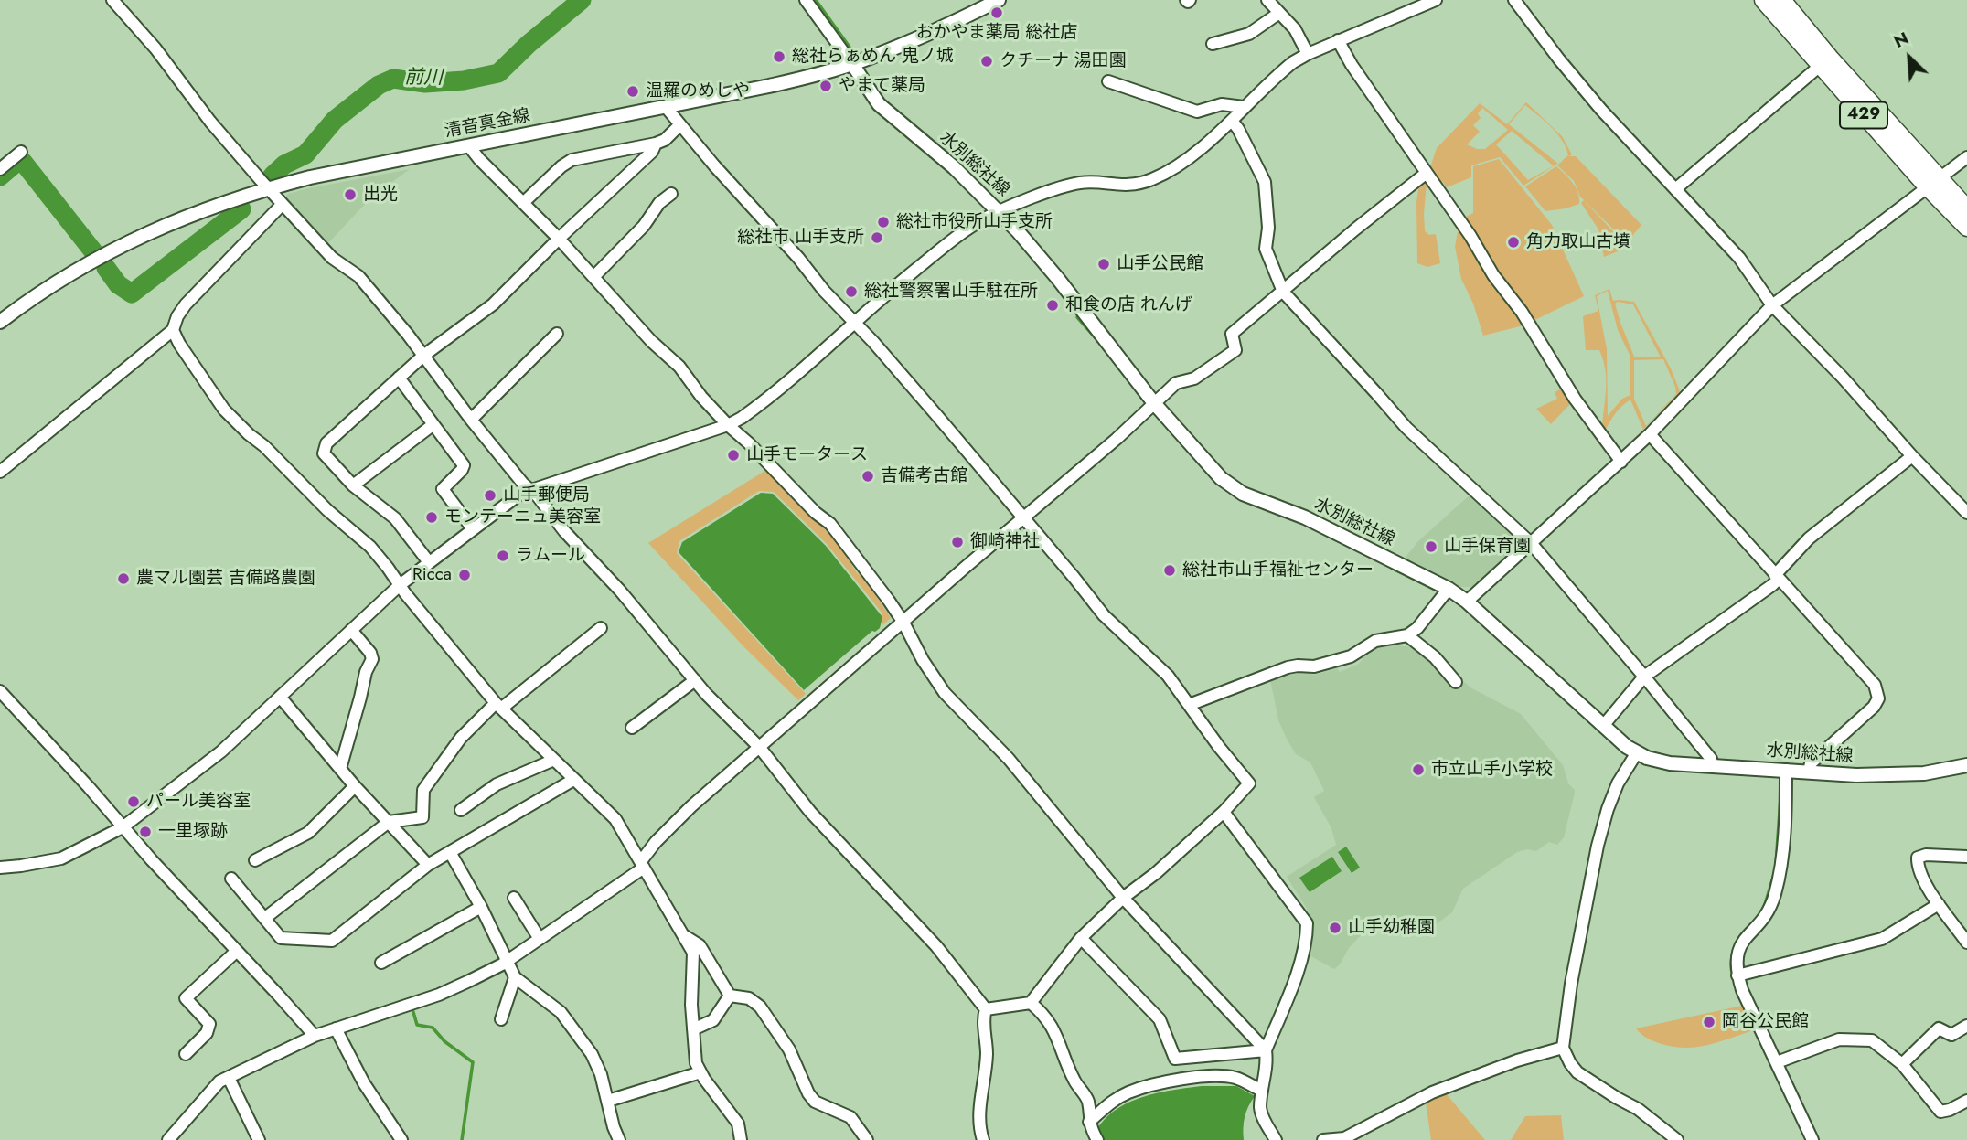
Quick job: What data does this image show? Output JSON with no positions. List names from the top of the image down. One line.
{"streets":{"highway":["429"],"main road":["清音真金線","水別総社線"]},"crossings":[["清音真金線","水別総社線"]],"water":["前川"],"places":["おかやま薬局 総社店","総社らぁめん 鬼ノ城","クチーナ 湯田園","やまて薬局","温羅のめしや","出光","総社市役所山手支所","総社市 山手支所","角力取山古墳","山手公民館","総社警察署山手駐在所","和食の店 れんげ","山手モータース","吉備考古館","山手郵便局","モンテーニュ美容室","御崎神社","山手保育園","ラムール","総社市山手福祉センター","Ricca","農マル園芸 吉備路農園","市立山手小学校","パール美容室","一里塚跡","山手幼稚園","岡谷公民館"],"north":"top left"}
